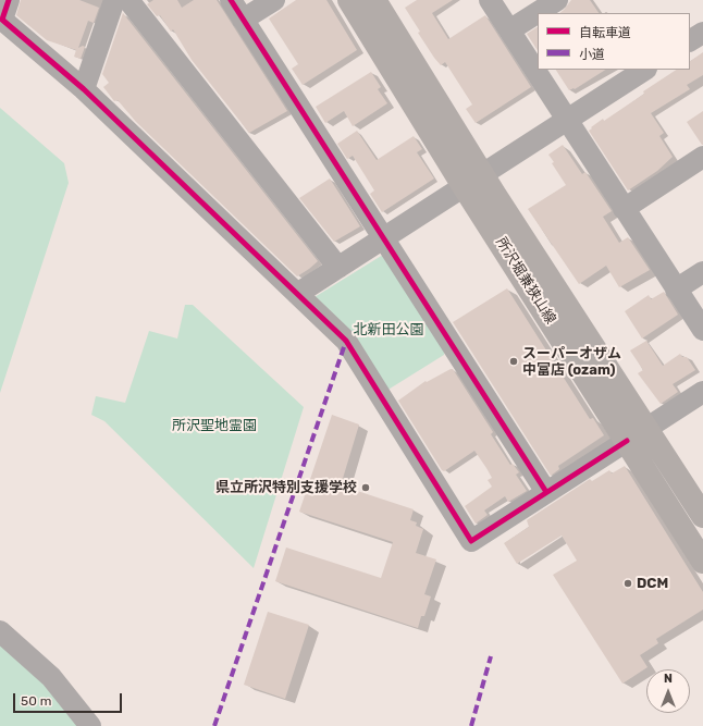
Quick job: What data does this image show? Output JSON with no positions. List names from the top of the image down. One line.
{"streets":{"main road":["所沢堀兼狭山線"]},"parks":["北新田公園","所沢聖地霊園"],"places":["スーパーオザム 中富店 (ozam)","県立所沢特別支援学校","DCM"],"legend":["自転車道","小道"],"scale_bar":"50 m","north":"top"}
